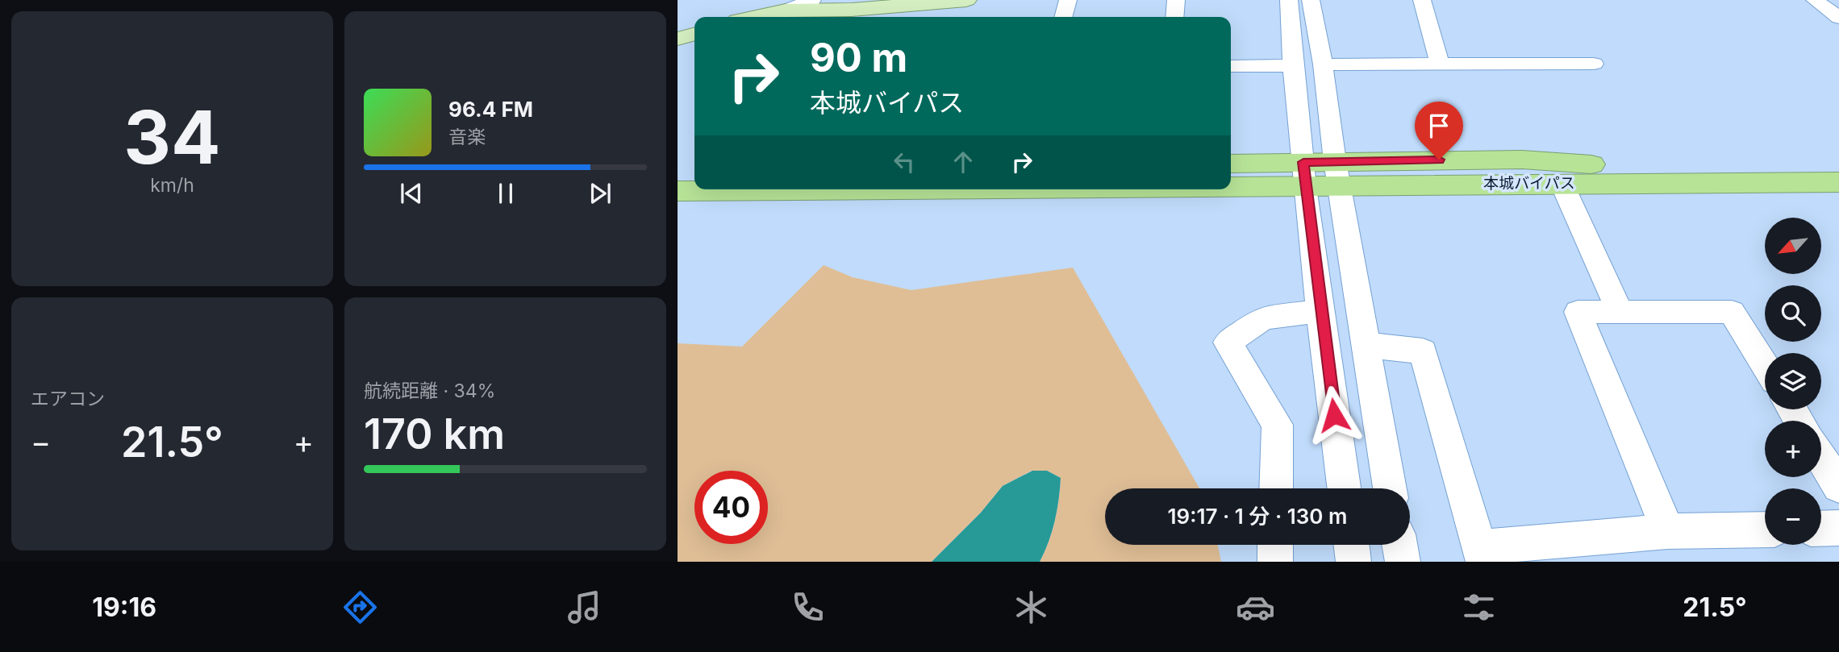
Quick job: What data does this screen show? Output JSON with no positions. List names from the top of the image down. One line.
{"streets":{"highway":["本城バイパス"]},"north":"bottom left","page":{"tile":[["34","km/h"],"エアコン",["航続距離 · 34%","170 km"]],"turn":["90 m","本城バイパス"],"song":["96.4 FM","音楽"],"map_buttons":["+","−"],"heat":["−","21.5°","+"],"limit":"40","trip":"19:17 · 1 分 · 130 m","tabs":["19:16","21.5°"]}}
